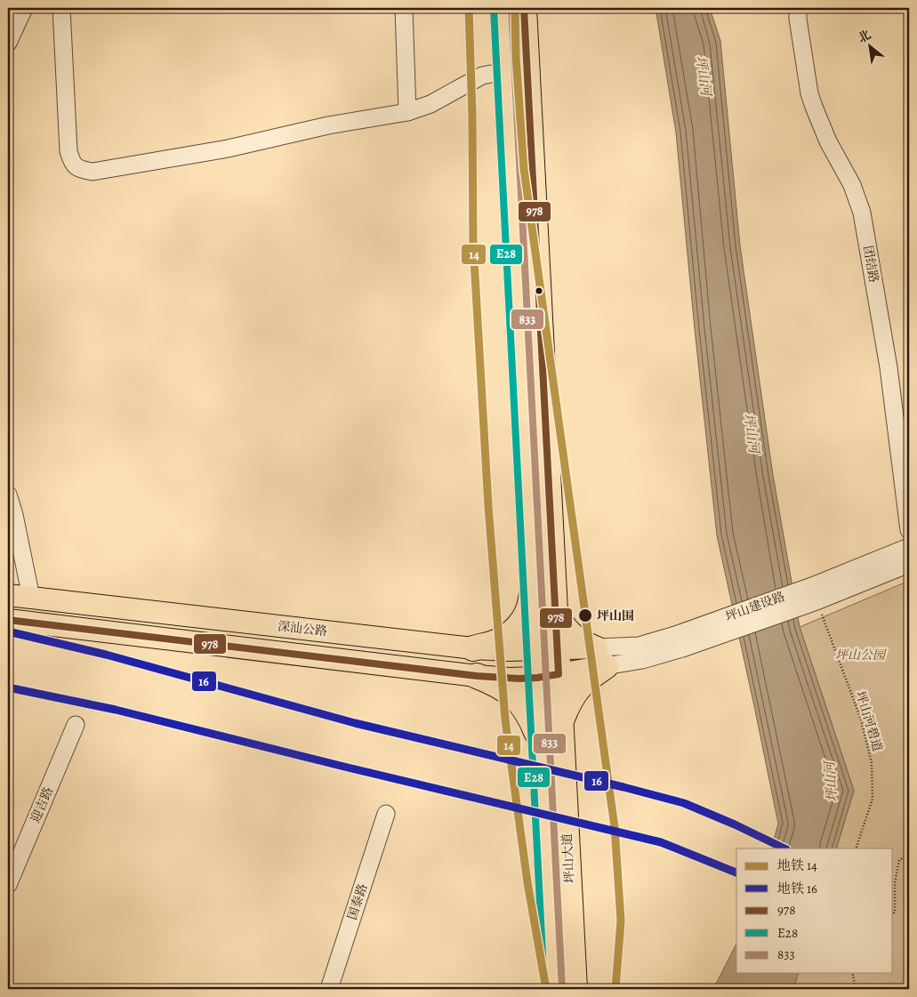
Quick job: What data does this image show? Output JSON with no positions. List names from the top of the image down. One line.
{"streets":{"highway":["坪山大道"],"main road":["深汕公路"],"street":["团结路","坪山建设路","迎吉路","国泰路"],"path":["坪山河碧道"]},"crossings":[["坪山建设路","深汕公路"],["坪山建设路","坪山河碧道"],["深汕公路","坪山大道"]],"water":["坪山河"],"parks":["坪山公园"],"places":["坪山围"],"lines":["metro line 14","transit line 978","transit line 833","transit line E28","metro line 16"],"legend":["地铁 14","地铁 16","978","E28","833"],"north":"top left"}
